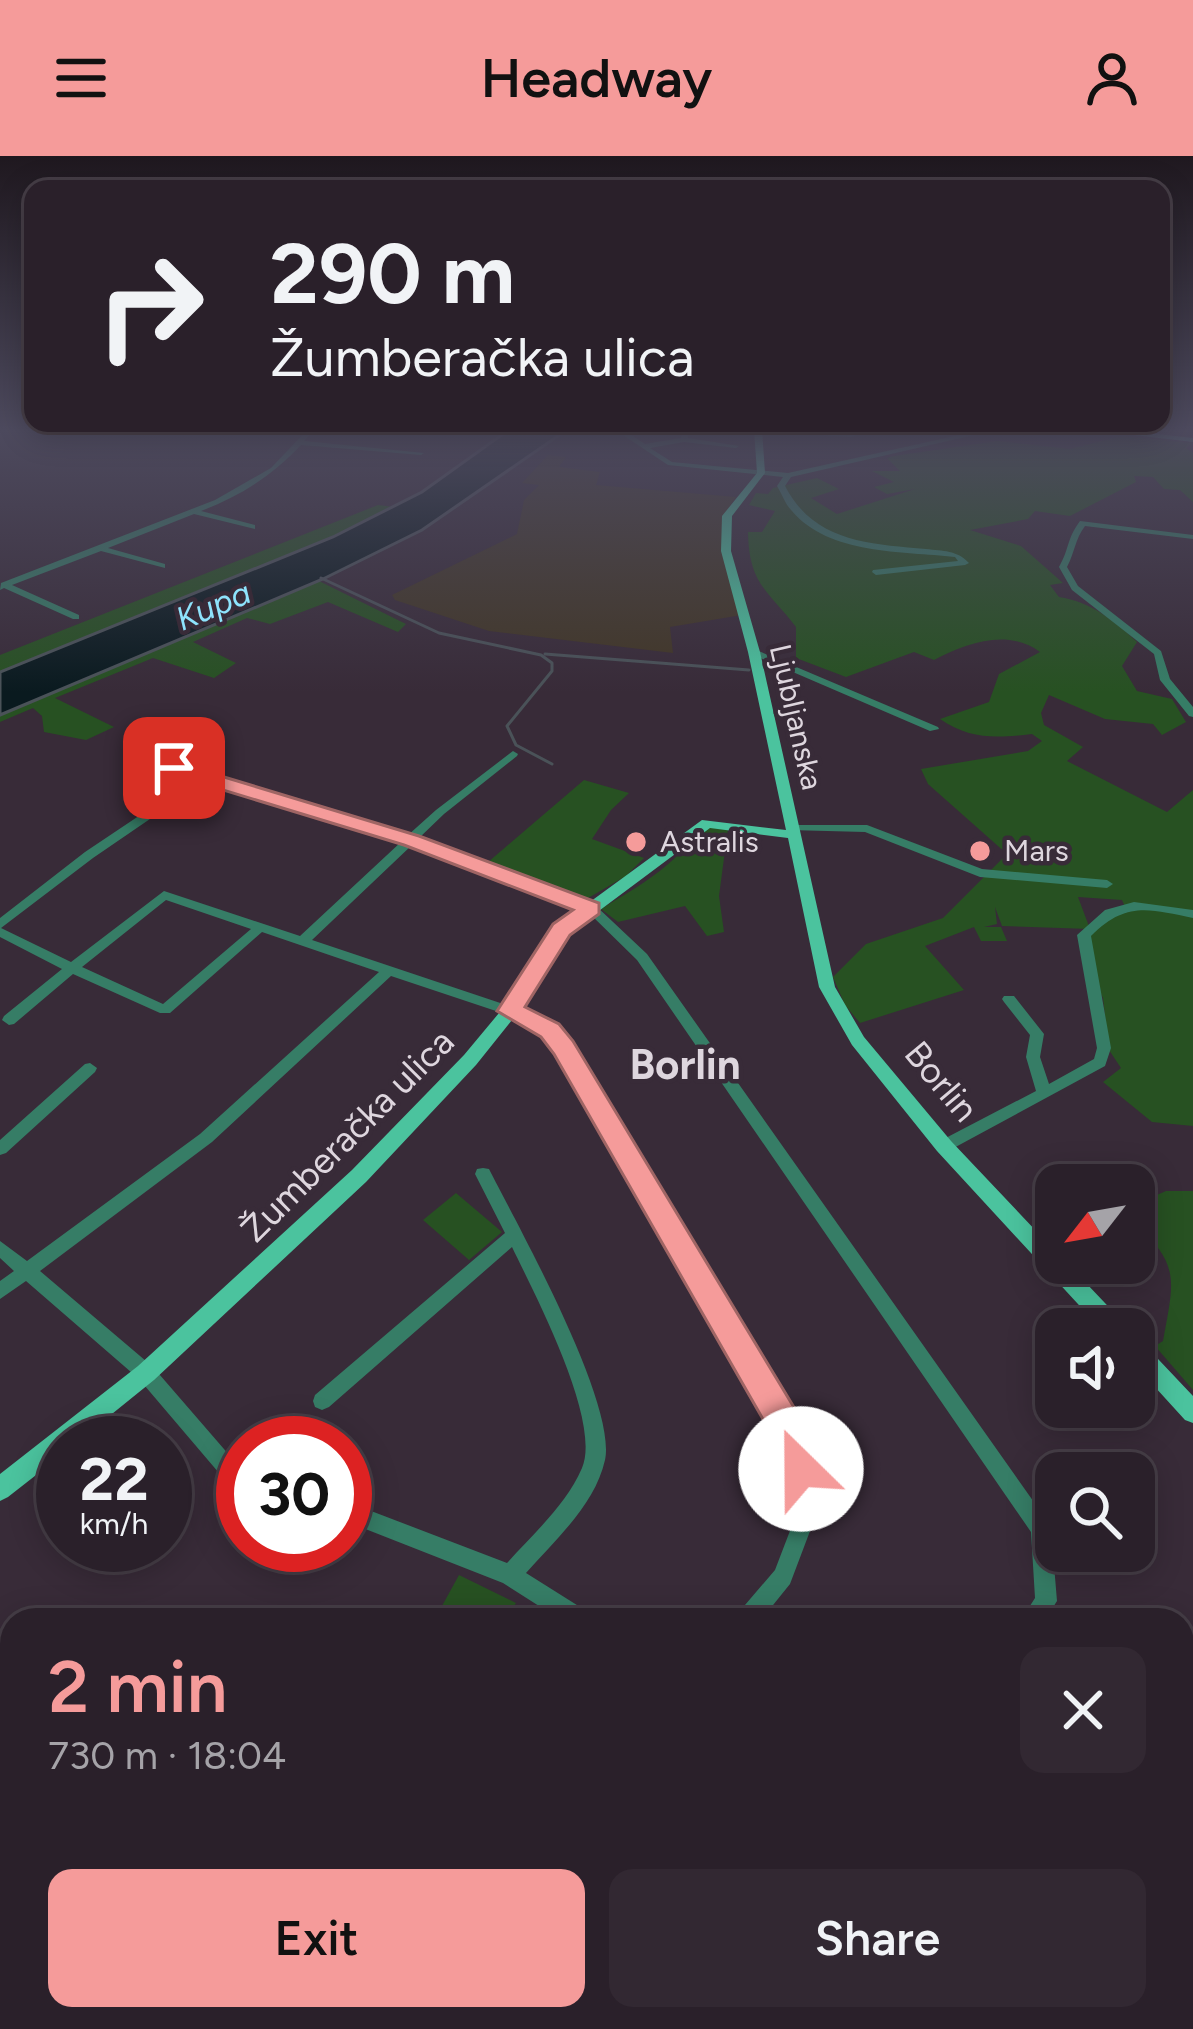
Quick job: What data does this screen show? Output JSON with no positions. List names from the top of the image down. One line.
{"streets":{"main road":["Ljubljanska","Borlin","Žumberačka ulica"]},"crossings":[["Ljubljanska","Borlin"],["Ljubljanska","Žumberačka ulica"],["Borlin","Žumberačka ulica"]],"districts":["Borlin"],"water":["Kupa"],"places":["Astralis","Mars"],"north":"bottom left","page":{"header":"Headway","turn":["290 m","Žumberačka ulica"],"speed":"22 km/h","limit":"30","heading":["2 min","730 m · 18:04"],"buttons":["Exit","Share"]}}
